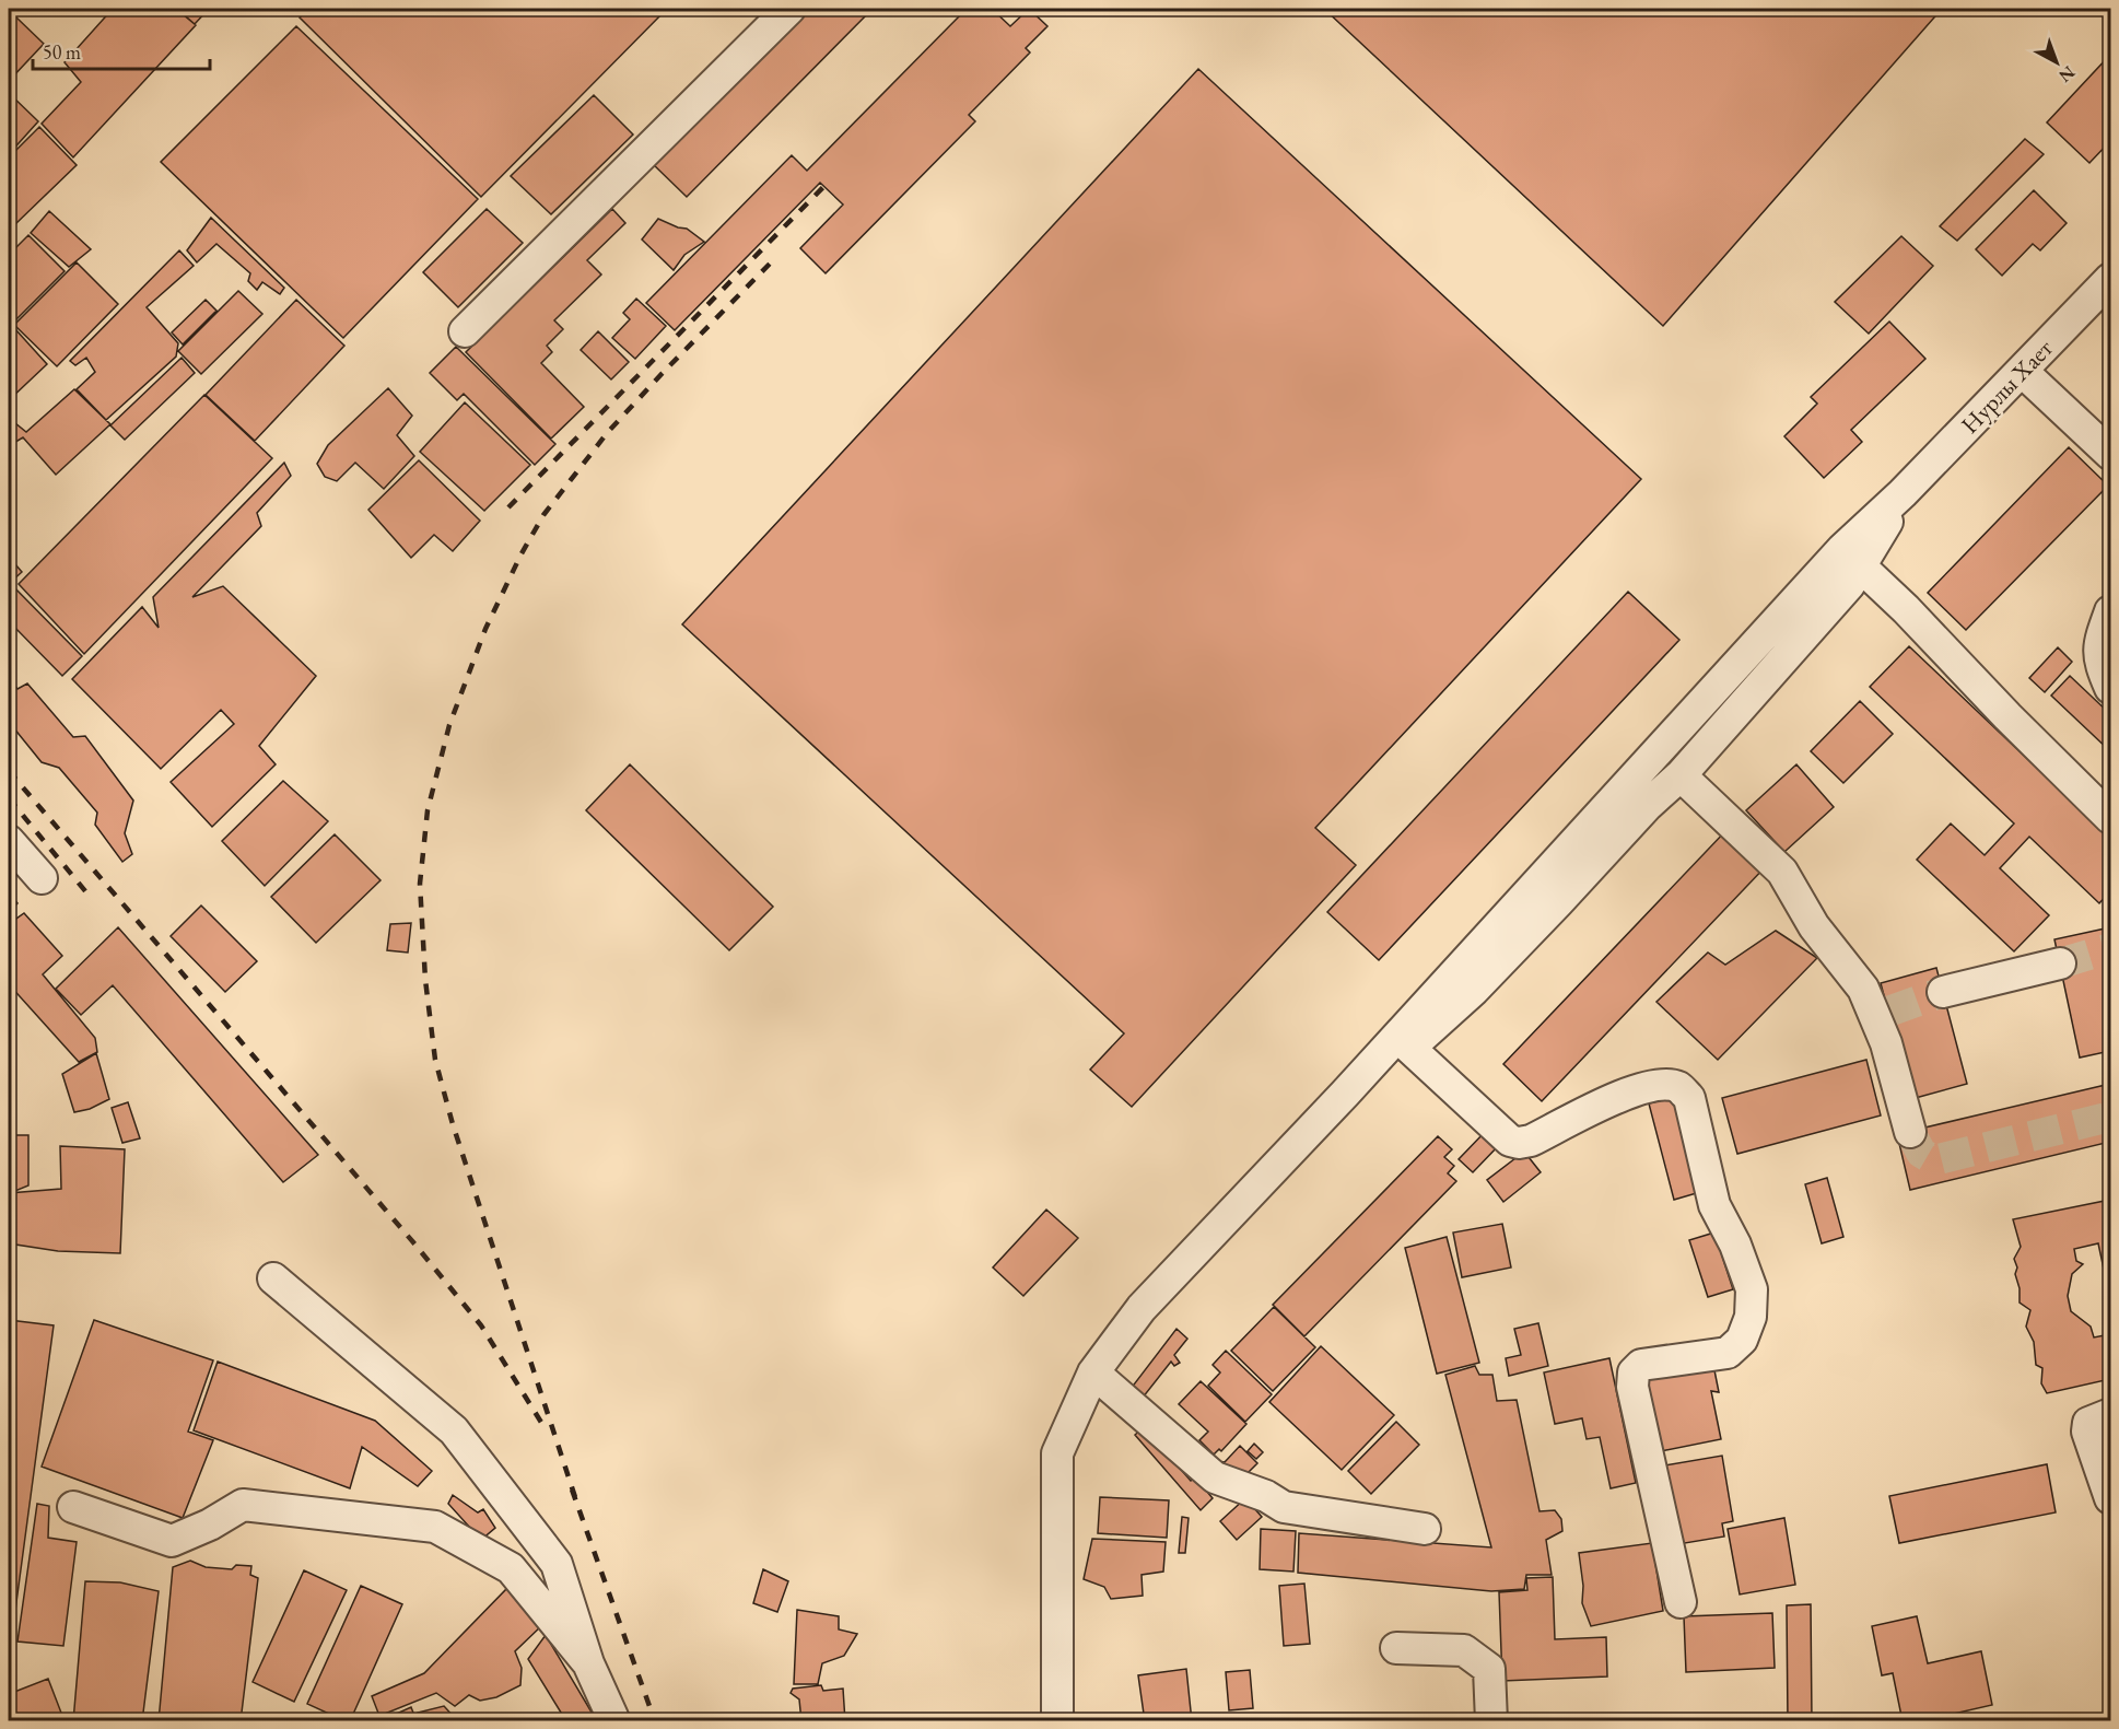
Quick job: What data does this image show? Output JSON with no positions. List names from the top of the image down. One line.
{"streets":{"street":["Нурлы Хает"]},"scale_bar":"50 m","north":"bottom right"}
